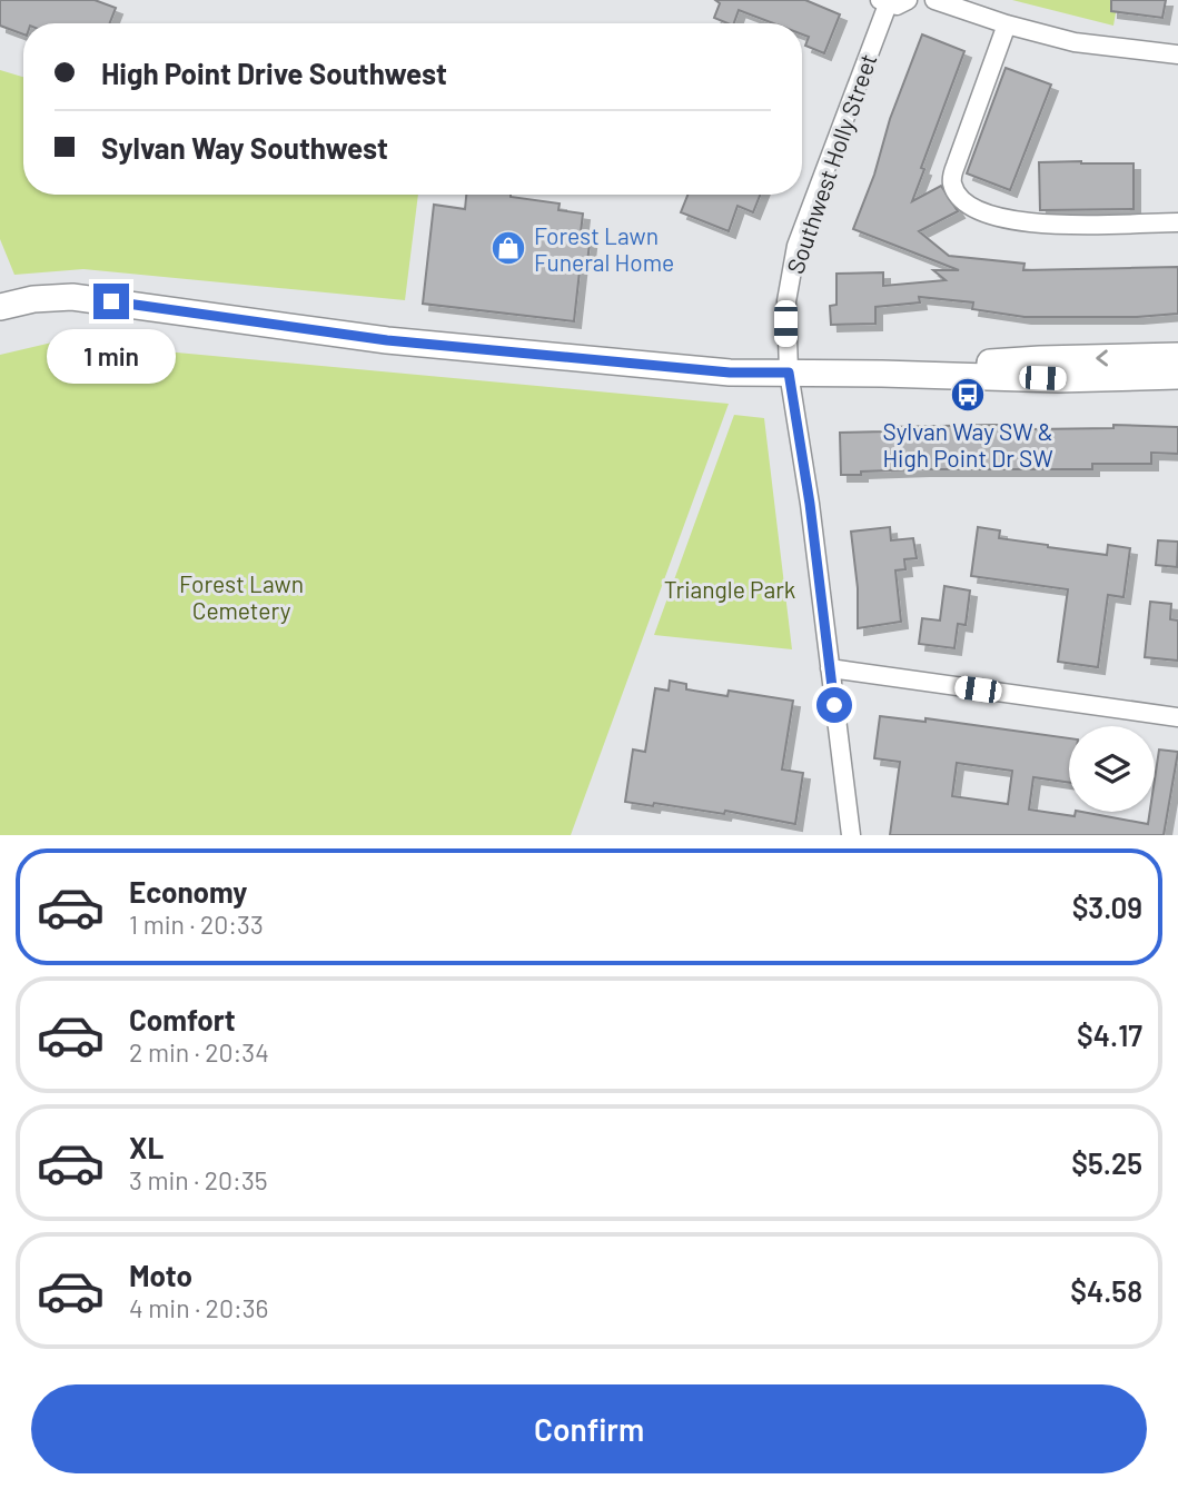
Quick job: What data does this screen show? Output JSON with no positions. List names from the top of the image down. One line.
{"streets":{"street":["Southwest Holly Street"]},"parks":["Forest Lawn Cemetery","Triangle Park"],"places":{"shop":["Forest Lawn Funeral Home"],"bus stop":["Sylvan Way SW & High Point Dr SW"]},"page":{"banner":["High Point Drive Southwest","Sylvan Way Southwest"],"bubble":"1 min","list":[{"name":"Economy","note":"1 min · 20:33","value":"$3.09"},{"name":"Comfort","note":"2 min · 20:34","value":"$4.17"},{"name":"XL","note":"3 min · 20:35","value":"$5.25"},{"name":"Moto","note":"4 min · 20:36","value":"$4.58"}],"buttons":"Confirm"}}
